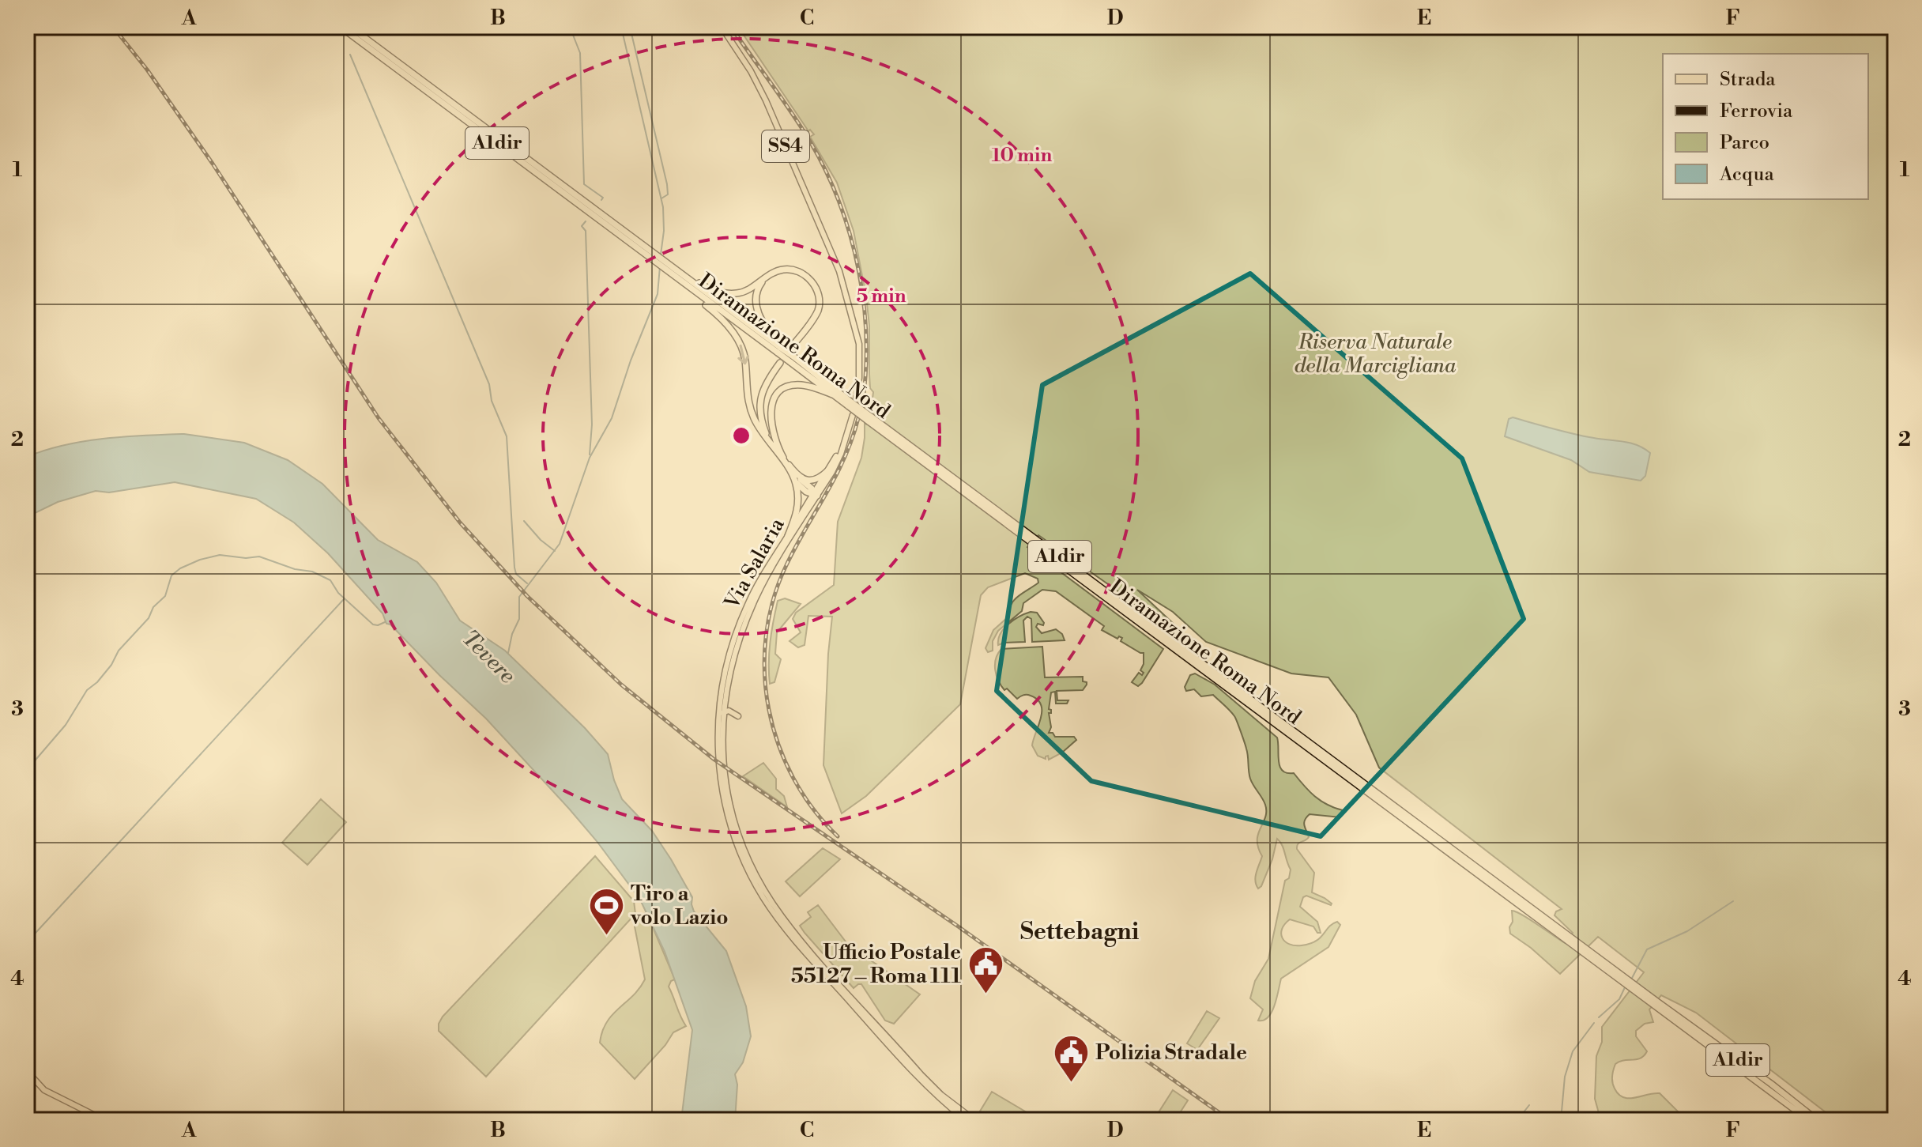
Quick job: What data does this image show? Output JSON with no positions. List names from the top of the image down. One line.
{"streets":{"highway":["A1dir","Diramazione Roma Nord"],"main road":["SS4","Via Salaria"]},"crossings":[["SS4","Diramazione Roma Nord"]],"districts":["Settebagni"],"water":["Tevere"],"parks":["Riserva Naturale della Marcigliana"],"places":{"sports":["Tiro a volo Lazio"],"public building":["Ufficio Postale 55127 – Roma 111","Polizia Stradale"]},"legend":["Strada","Ferrovia","Parco","Acqua"],"grid":{"columns":["A","B","C","D","E","F"],"rows":["1","2","3","4"]},"rings":["10 min","5 min"]}
